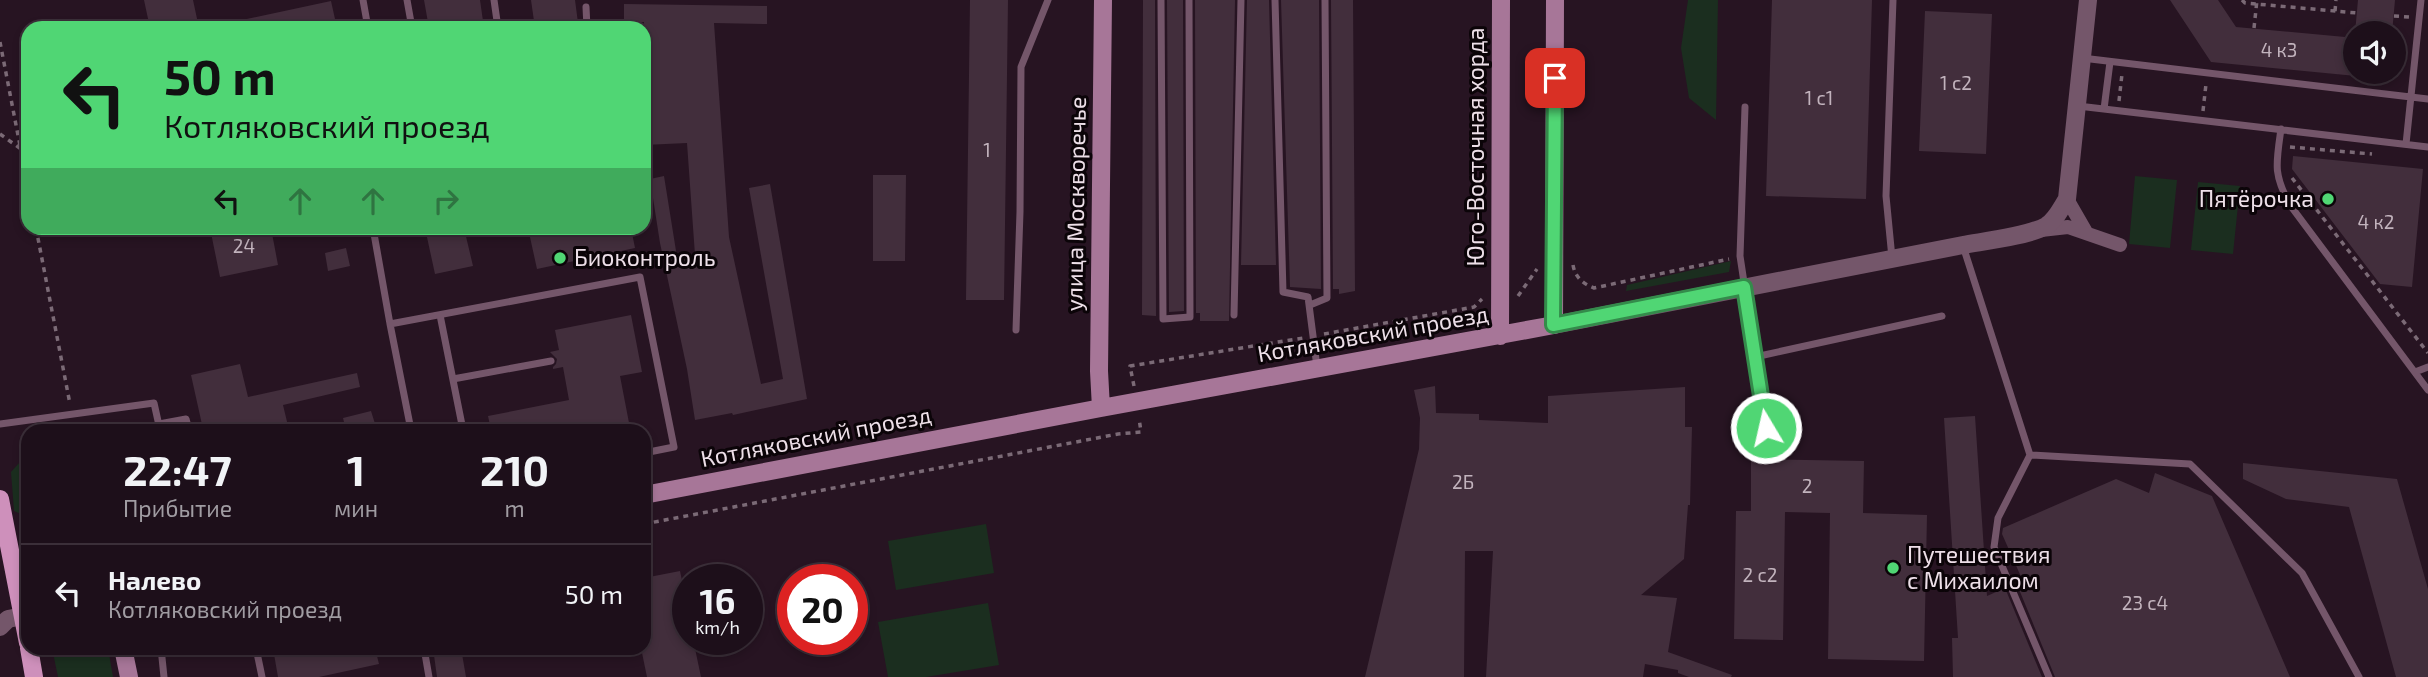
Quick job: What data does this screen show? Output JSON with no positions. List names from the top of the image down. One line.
{"streets":{"main road":["Юго-Восточная хорда","улица Москворечье","Котляковский проезд"]},"crossings":[["Юго-Восточная хорда","Котляковский проезд"],["улица Москворечье","Котляковский проезд"]],"places":["Пятёрочка","Биоконтроль","Путешествия с Михаилом"],"house_numbers":["4 к3","1 с2","1 с1","1","4 к2","24","2Б","2","2 с2","23 с4"],"page":{"turn":["50 m","Котляковский проезд"],"eta":["22:47","Прибытие","1","мин","210","m"],"list":[{"name":"Налево","note":"Котляковский проезд","value":"50 m"}],"speed":"16 km/h","limit":"20"}}
